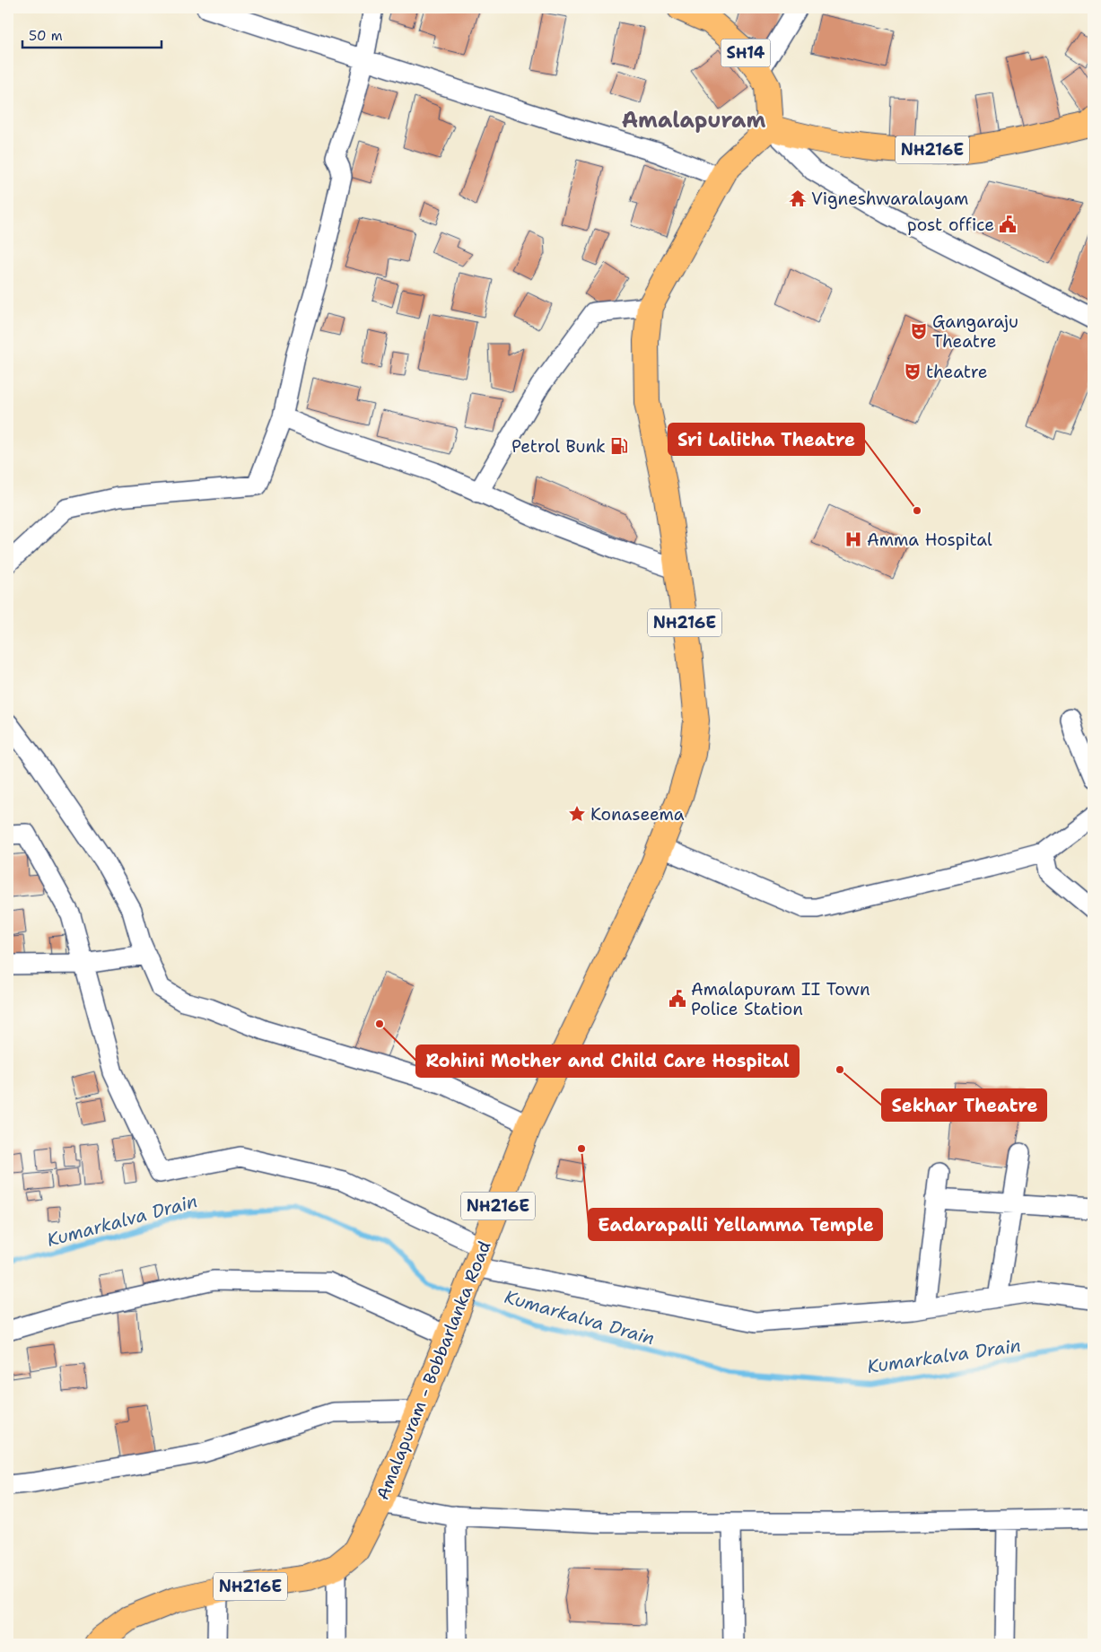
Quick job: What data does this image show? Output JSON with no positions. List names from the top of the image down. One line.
{"streets":{"main road":["SH14","NH216E","Amalapuram - Bobbarlanka Road"]},"crossings":[["SH14","NH216E"],["SH14","Amalapuram - Bobbarlanka Road"],["NH216E","Amalapuram - Bobbarlanka Road"]],"districts":["Amalapuram"],"water":["Kumarkalva Drain"],"places":{"temple":["Vigneshwaralayam"],"public building":["post office","Amalapuram II Town Police Station"],"theatre":["Gangaraju Theatre","theatre"],"fuel station":["Petrol Bunk"],"other":["Sri Lalitha Theatre","Rohini Mother and Child Care Hospital","Sekhar Theatre","Eadarapalli Yellamma Temple"],"hospital":["Amma Hospital"],"place":["Konaseema"]},"scale_bar":"50 m"}
